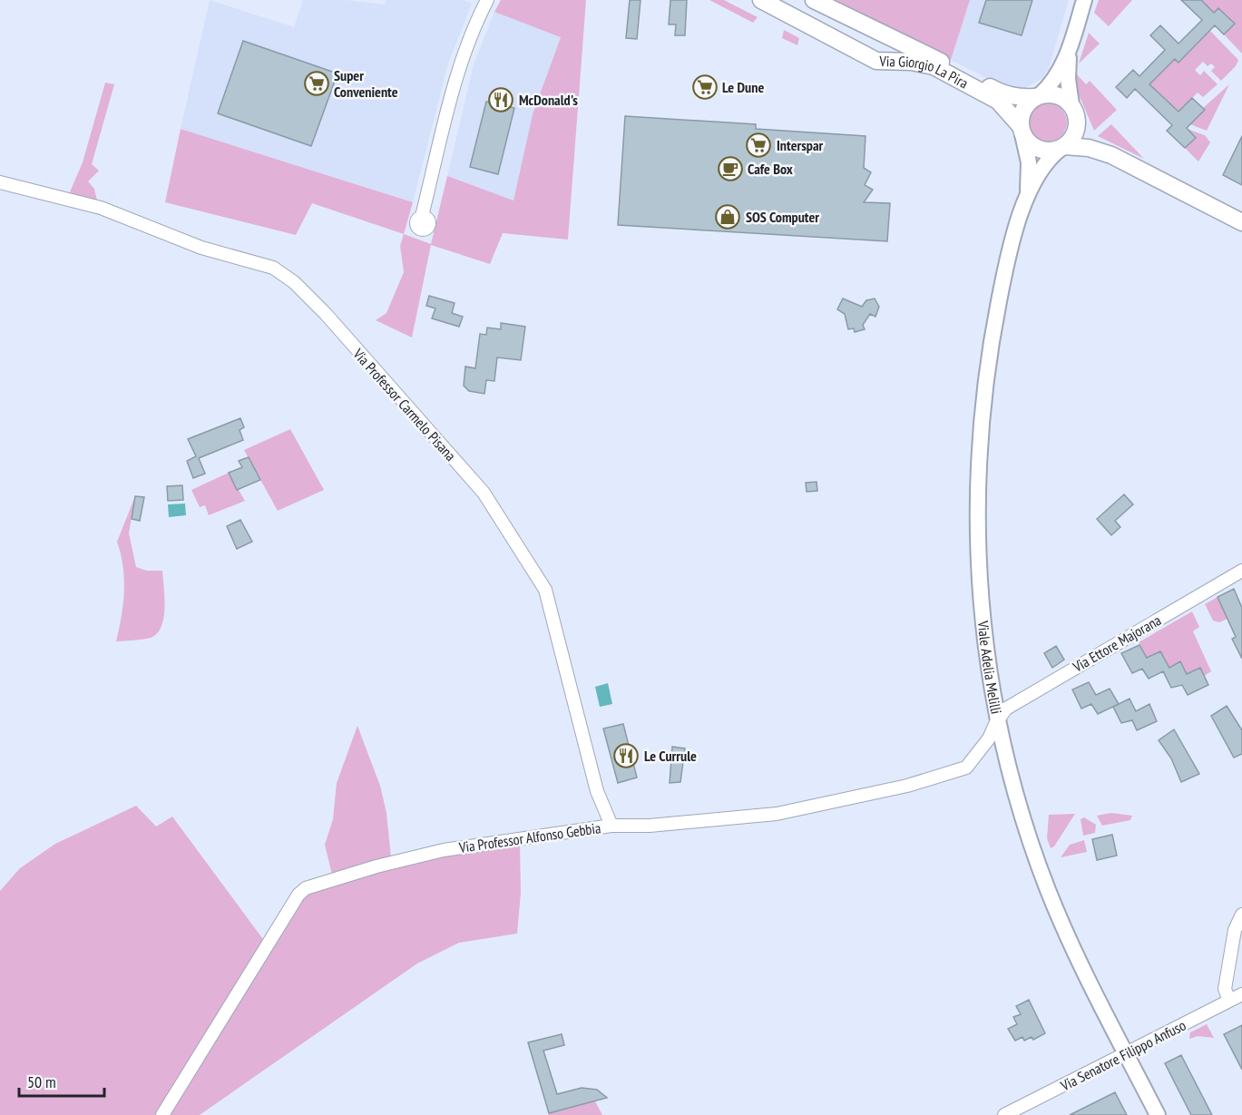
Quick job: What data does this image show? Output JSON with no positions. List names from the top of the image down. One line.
{"streets":{"main road":["Via Giorgio La Pira"],"street":["Via Professor Carmelo Pisana","Via Ettore Majorana","Viale Adelia Melilli","Via Professor Alfonso Gebbia","Via Senatore Filippo Anfuso"]},"crossings":[["Via Professor Carmelo Pisana","Via Professor Alfonso Gebbia"],["Via Ettore Majorana","Viale Adelia Melilli"],["Via Ettore Majorana","Via Professor Alfonso Gebbia"],["Viale Adelia Melilli","Via Professor Alfonso Gebbia"],["Viale Adelia Melilli","Via Senatore Filippo Anfuso"]],"places":{"supermarket":["Super Conveniente","Le Dune","Interspar"],"restaurant":["McDonald's","Le Currule"],"cafe":["Cafe Box"],"shop":["SOS Computer"]},"scale_bar":"50 m"}
